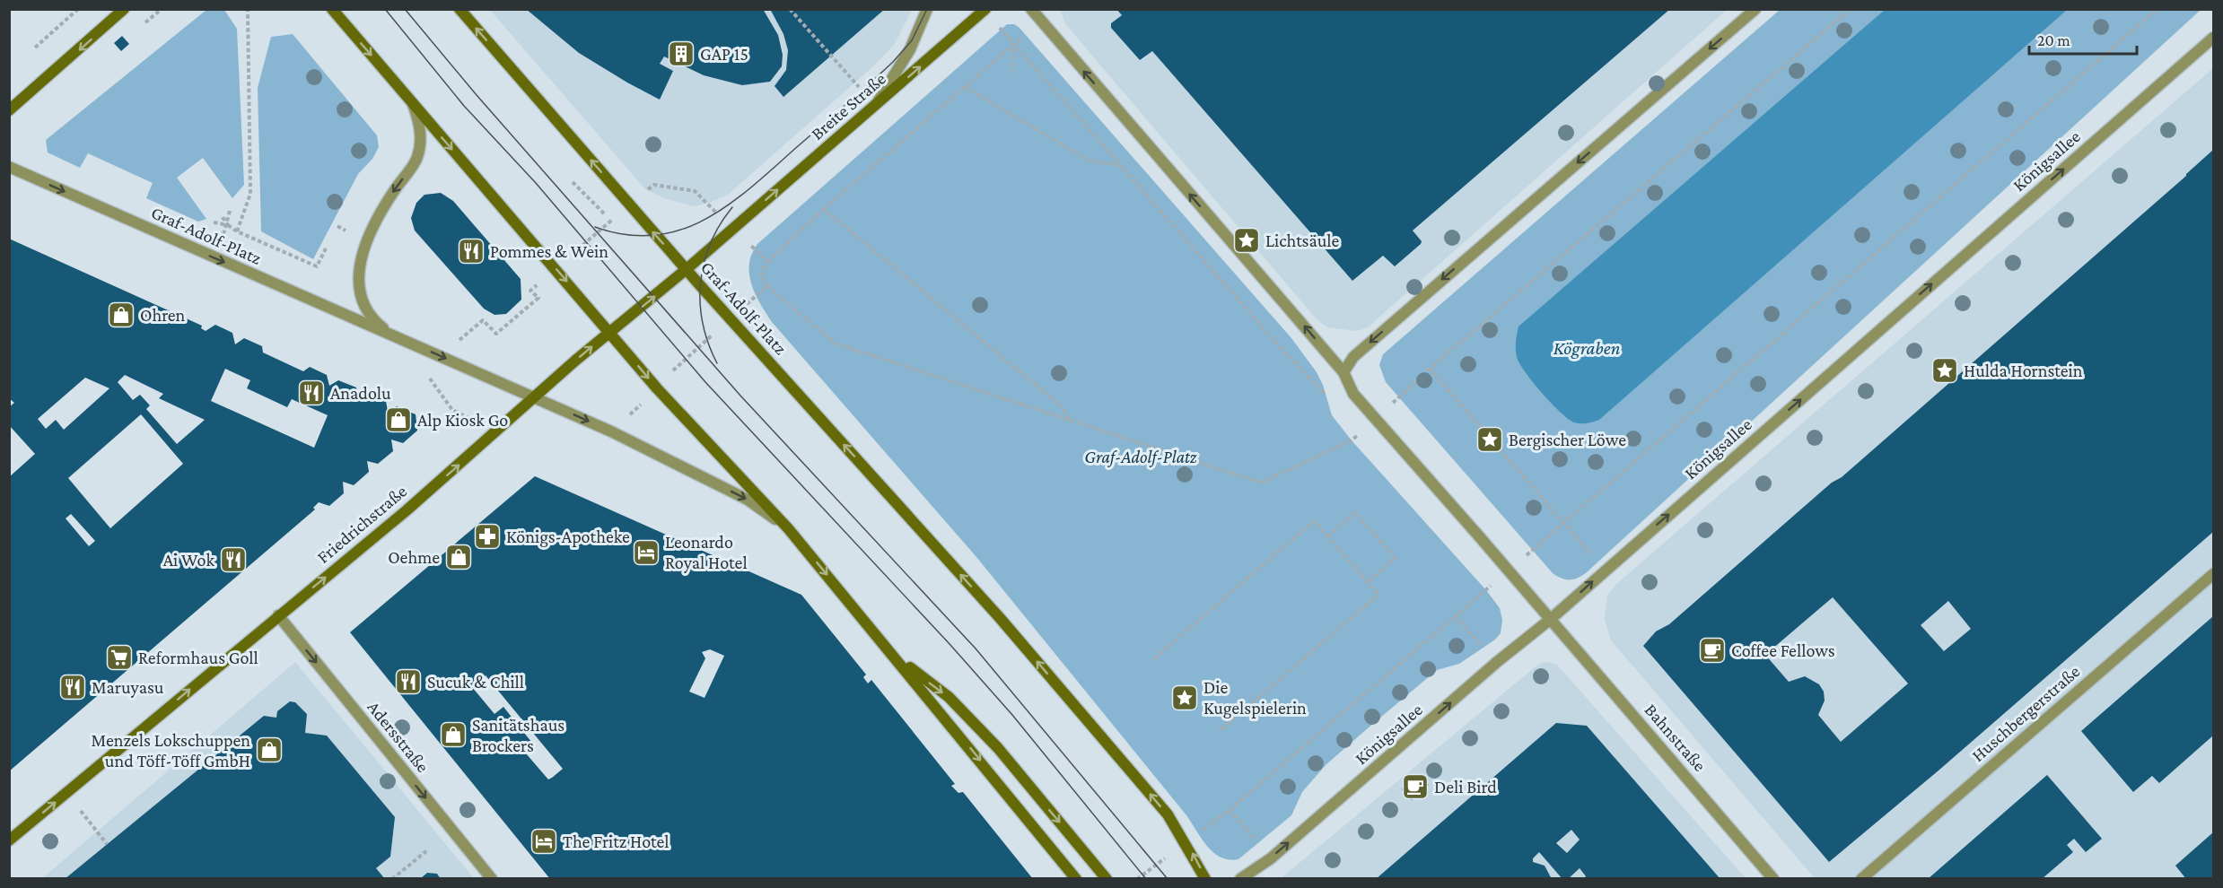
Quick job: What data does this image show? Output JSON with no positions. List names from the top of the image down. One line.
{"streets":{"main road":["Breite Straße","Graf-Adolf-Platz","Friedrichstraße"],"street":["Königsallee","Huschbergerstraße","Adersstraße","Bahnstraße"]},"crossings":[["Breite Straße","Friedrichstraße"],["Königsallee","Bahnstraße"],["Graf-Adolf-Platz","Friedrichstraße"],["Friedrichstraße","Adersstraße"]],"one_way":["Breite Straße","Königsallee","Friedrichstraße","Adersstraße"],"water":["Kögraben"],"parks":["Graf-Adolf-Platz"],"places":{"building":["GAP 15"],"place":["Lichtsäule","Hulda Hornstein","Bergischer Löwe","Die Kugelspielerin"],"restaurant":["Pommes & Wein","Anadolu","Ai Wok","Sucuk & Chill","Maruyasu"],"shop":["Ohren","Alp Kiosk Go","Oehme","Sanitätshaus Brockers","Menzels Lokschuppen und Töff-Töff GmbH"],"pharmacy":["Königs-Apotheke"],"hotel":["Leonardo Royal Hotel","The Fritz Hotel"],"cafe":["Coffee Fellows","Deli Bird"],"supermarket":["Reformhaus Goll"]},"scale_bar":"20 m"}
